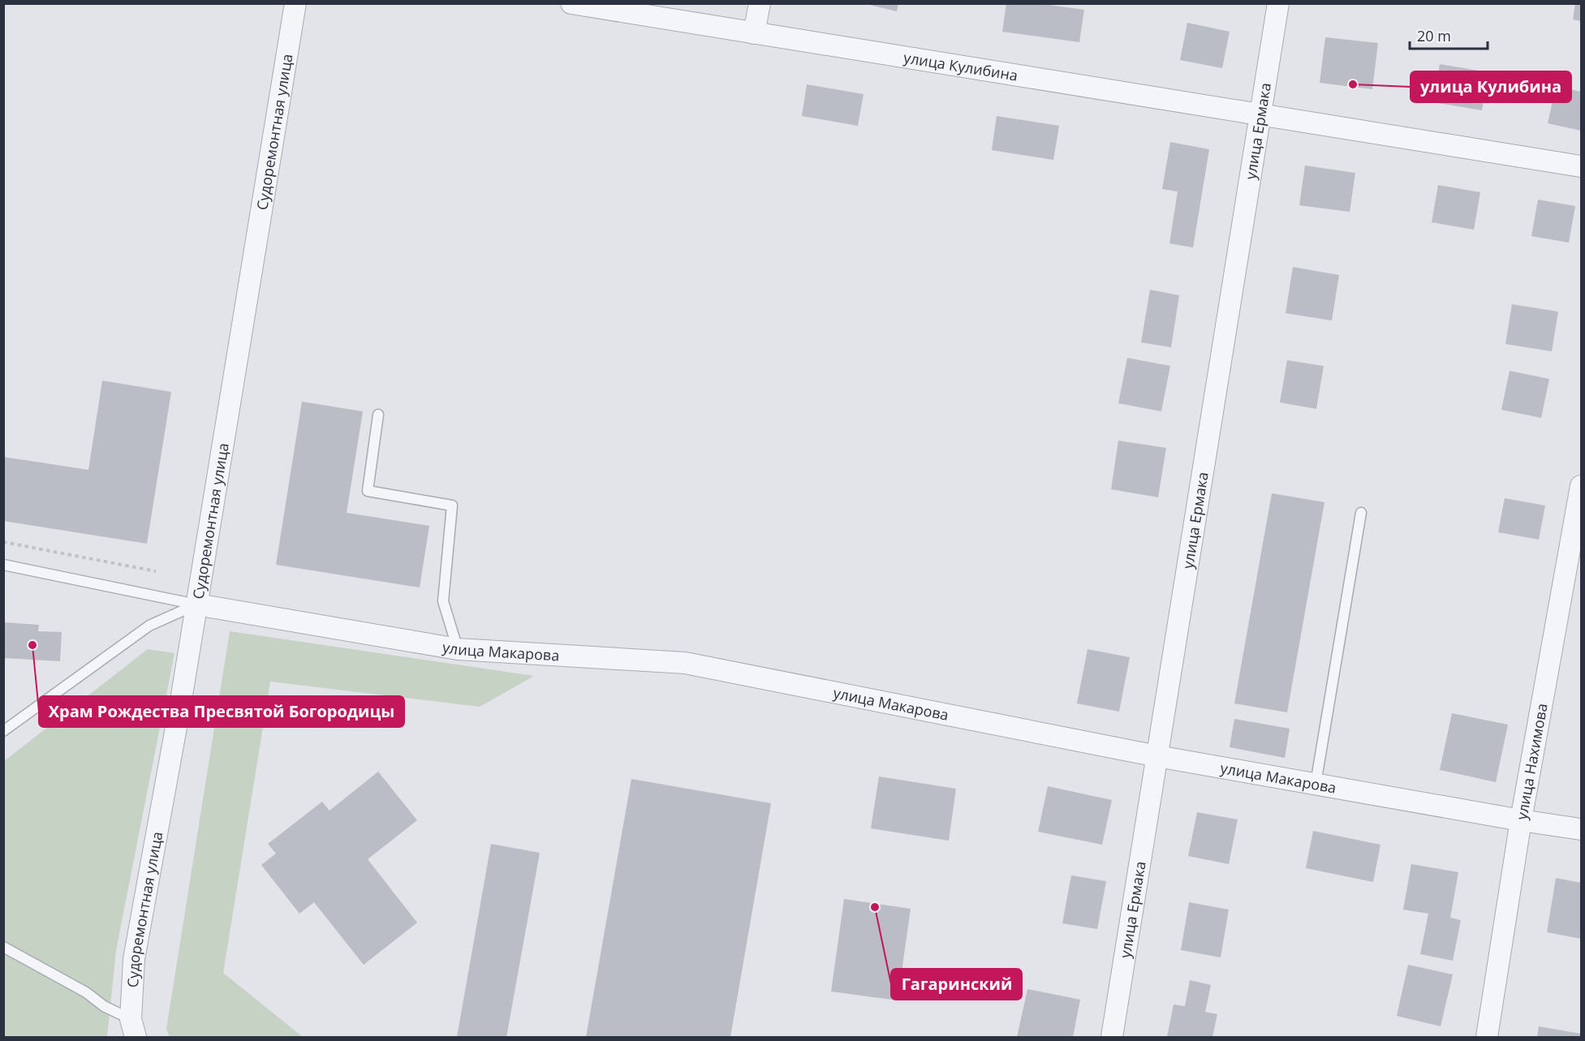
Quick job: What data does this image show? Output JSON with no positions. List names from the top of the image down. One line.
{"streets":{"street":["улица Кулибина","улица Ермака","Судоремонтная улица","улица Макарова","улица Нахимова"]},"crossings":[["улица Кулибина","улица Ермака"],["улица Ермака","улица Макарова"],["Судоремонтная улица","улица Макарова"],["улица Макарова","улица Нахимова"]],"places":["улица Кулибина","Храм Рождества Пресвятой Богородицы","Гагаринский"],"scale_bar":"20 m"}
